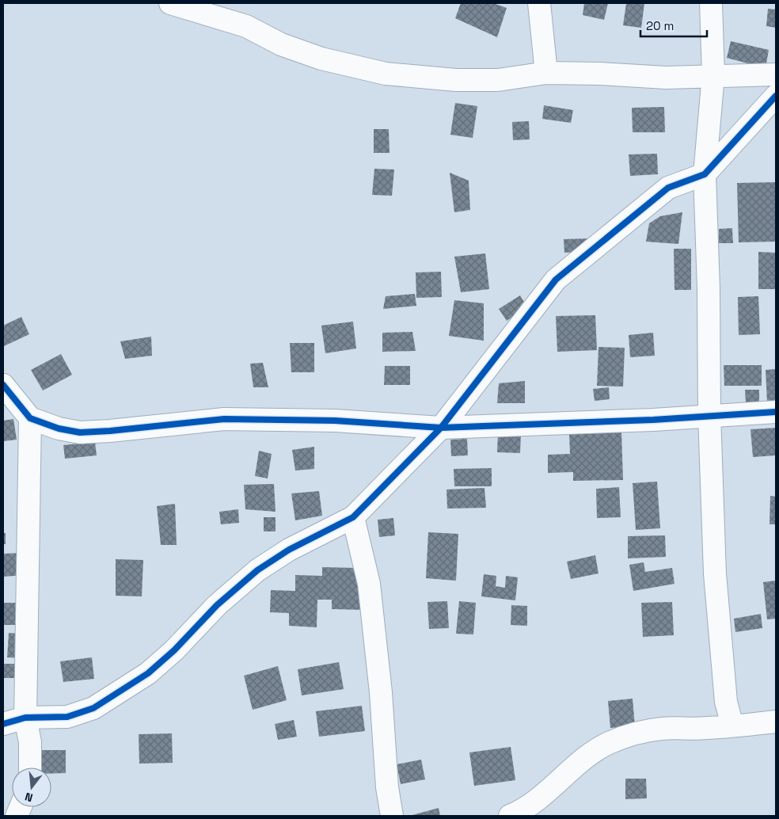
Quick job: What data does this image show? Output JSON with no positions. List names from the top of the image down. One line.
{"scale_bar":"20 m","north":"bottom"}
